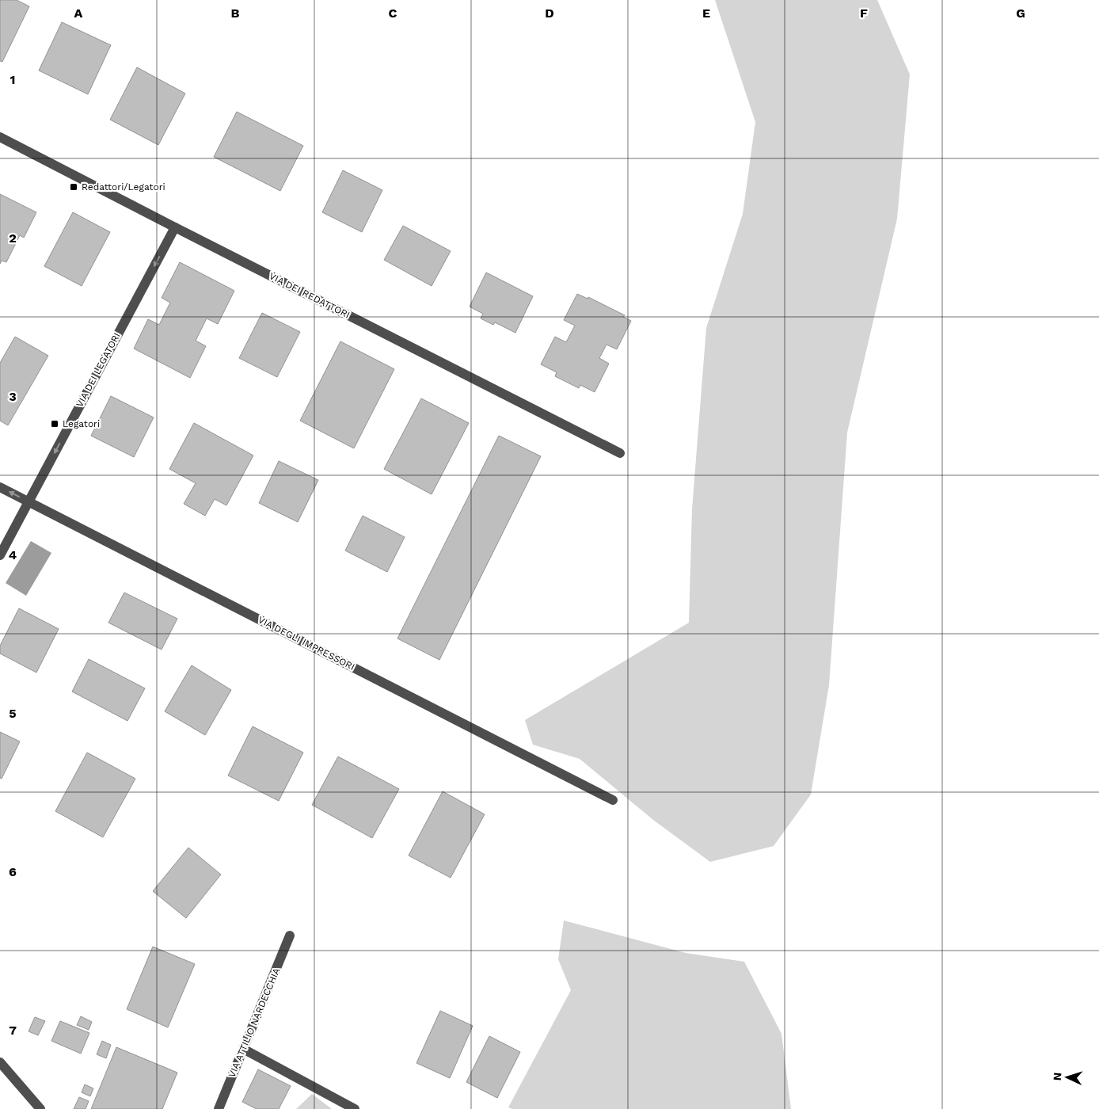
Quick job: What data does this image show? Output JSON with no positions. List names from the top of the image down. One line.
{"streets":{"street":["VIA DEI REDATTORI","VIA DEI LEGATORI","VIA DEGLI IMPRESSORI","VIA ATTILIO NARDECCHIA"]},"crossings":[["VIA DEI REDATTORI","VIA DEI LEGATORI"],["VIA DEI LEGATORI","VIA DEGLI IMPRESSORI"]],"one_way":["VIA DEI LEGATORI"],"places":{"transit":["Redattori/Legatori","Legatori"]},"north":"left","grid":{"columns":["A","B","C","D","E","F","G"],"rows":["1","2","3","4","5","6","7"]}}
